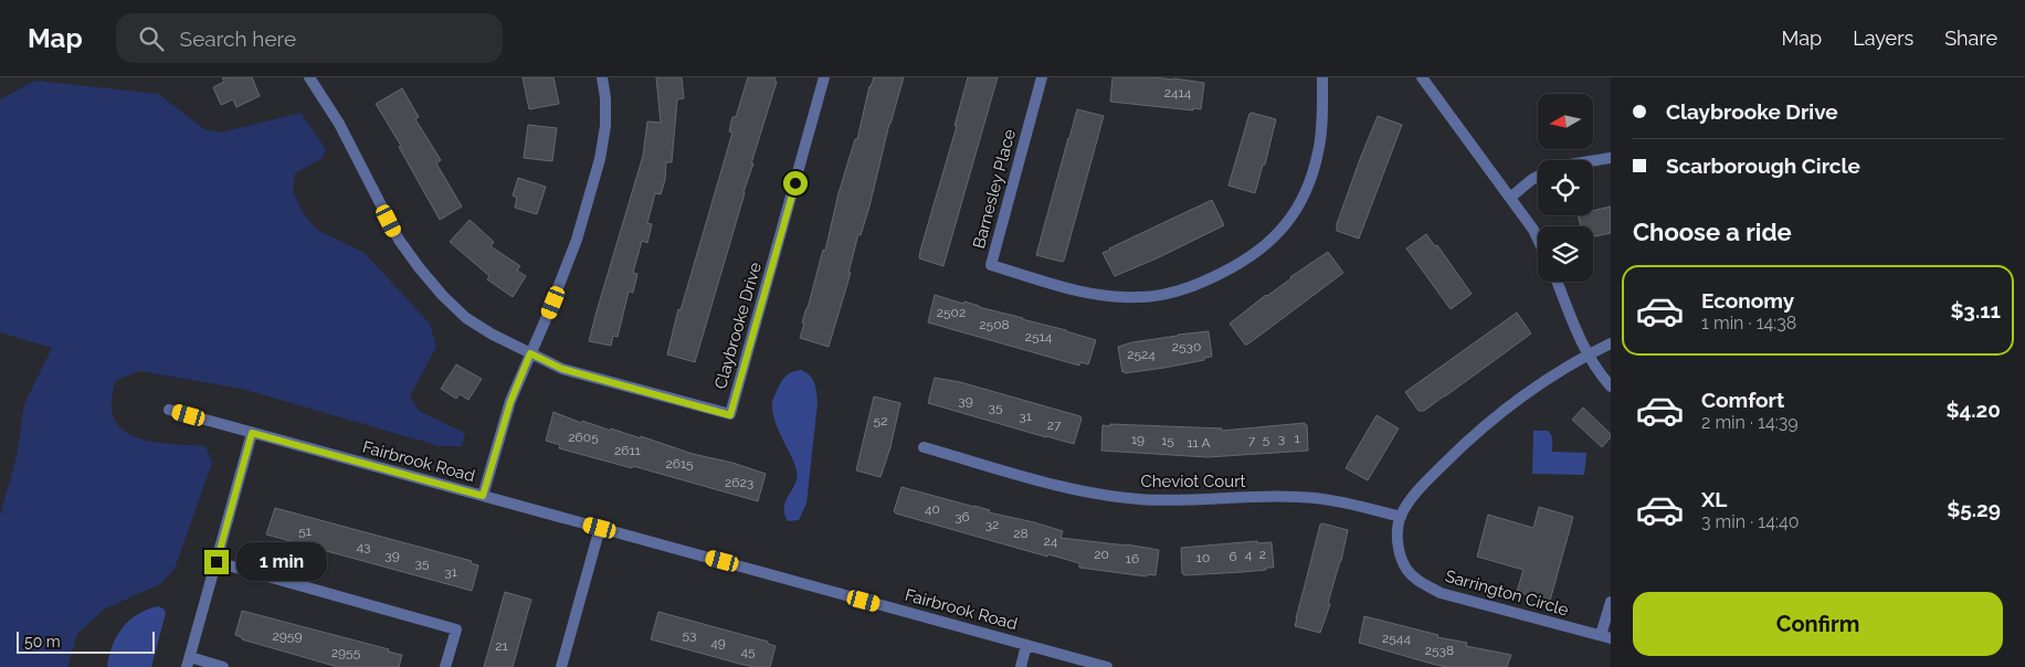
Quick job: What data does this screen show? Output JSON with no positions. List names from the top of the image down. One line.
{"streets":{"street":["Barnesley Place","Claybrooke Drive","Fairbrook Road","Cheviot Court","Sarrington Circle"]},"crossings":[["Cheviot Court","Sarrington Circle"]],"house_numbers":["2414","2502","2508","2514","2530","2524","39","35","31","52","27","2605","3","1","19","5","15","7","11 A","2611","2615","2623","40","36","32","51","28","24","43","20","4","2","39","6","10","16","35","31","53","2959","2544","49","21","2538","45","2955"],"scale_bar":"50 m","north":"left","page":{"header":"Map","search":"Search here","nav":["Map","Layers","Share"],"banner":["Claybrooke Drive","Scarborough Circle"],"heading":"Choose a ride","list":[{"name":"Economy","note":"1 min · 14:38","value":"$3.11"},{"name":"Comfort","note":"2 min · 14:39","value":"$4.20"},{"name":"XL","note":"3 min · 14:40","value":"$5.29"}],"bubble":"1 min","buttons":"Confirm","scale":"50 m"}}
